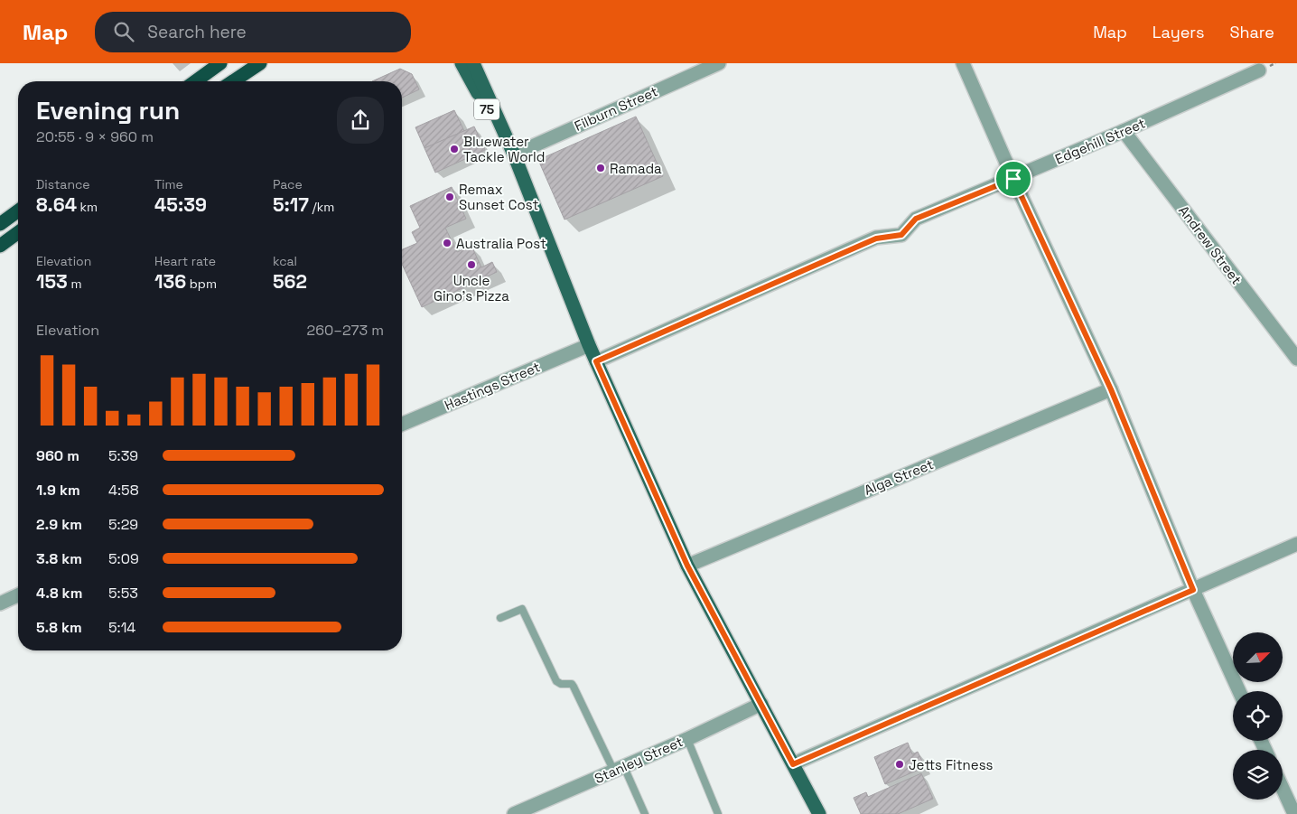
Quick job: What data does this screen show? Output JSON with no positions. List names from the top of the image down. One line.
{"streets":{"main road":["75"],"street":["Filburn Street","Edgehill Street","Andrew Street","Hastings Street","Alga Street","Stanley Street"]},"crossings":[["Filburn Street","75"],["75","Edgehill Street"],["75","Hastings Street"],["75","Alga Street"],["75","Stanley Street"],["Edgehill Street","Andrew Street"]],"places":["Bluewater Tackle World","Ramada","Remax Sunset Cost","Australia Post","Uncle Gino's Pizza","Jetts Fitness"],"north":"top right","page":{"header":"Map","search":"Search here","nav":["Map","Layers","Share"],"heading":["Evening run","20:55 · 9 × 960 m"],"stats":[["Distance","8.64 km"],["Time","45:39"],["Pace","5:17 /km"],["Elevation","153 m"],["Heart rate","136 bpm"],["kcal","562"]],"chart":["Elevation","260–273 m"],"list":[{"name":"960 m","note":"5:39"},{"name":"1.9 km","note":"4:58"},{"name":"2.9 km","note":"5:29"},{"name":"3.8 km","note":"5:09"},{"name":"4.8 km","note":"5:53"},{"name":"5.8 km","note":"5:14"}]}}
